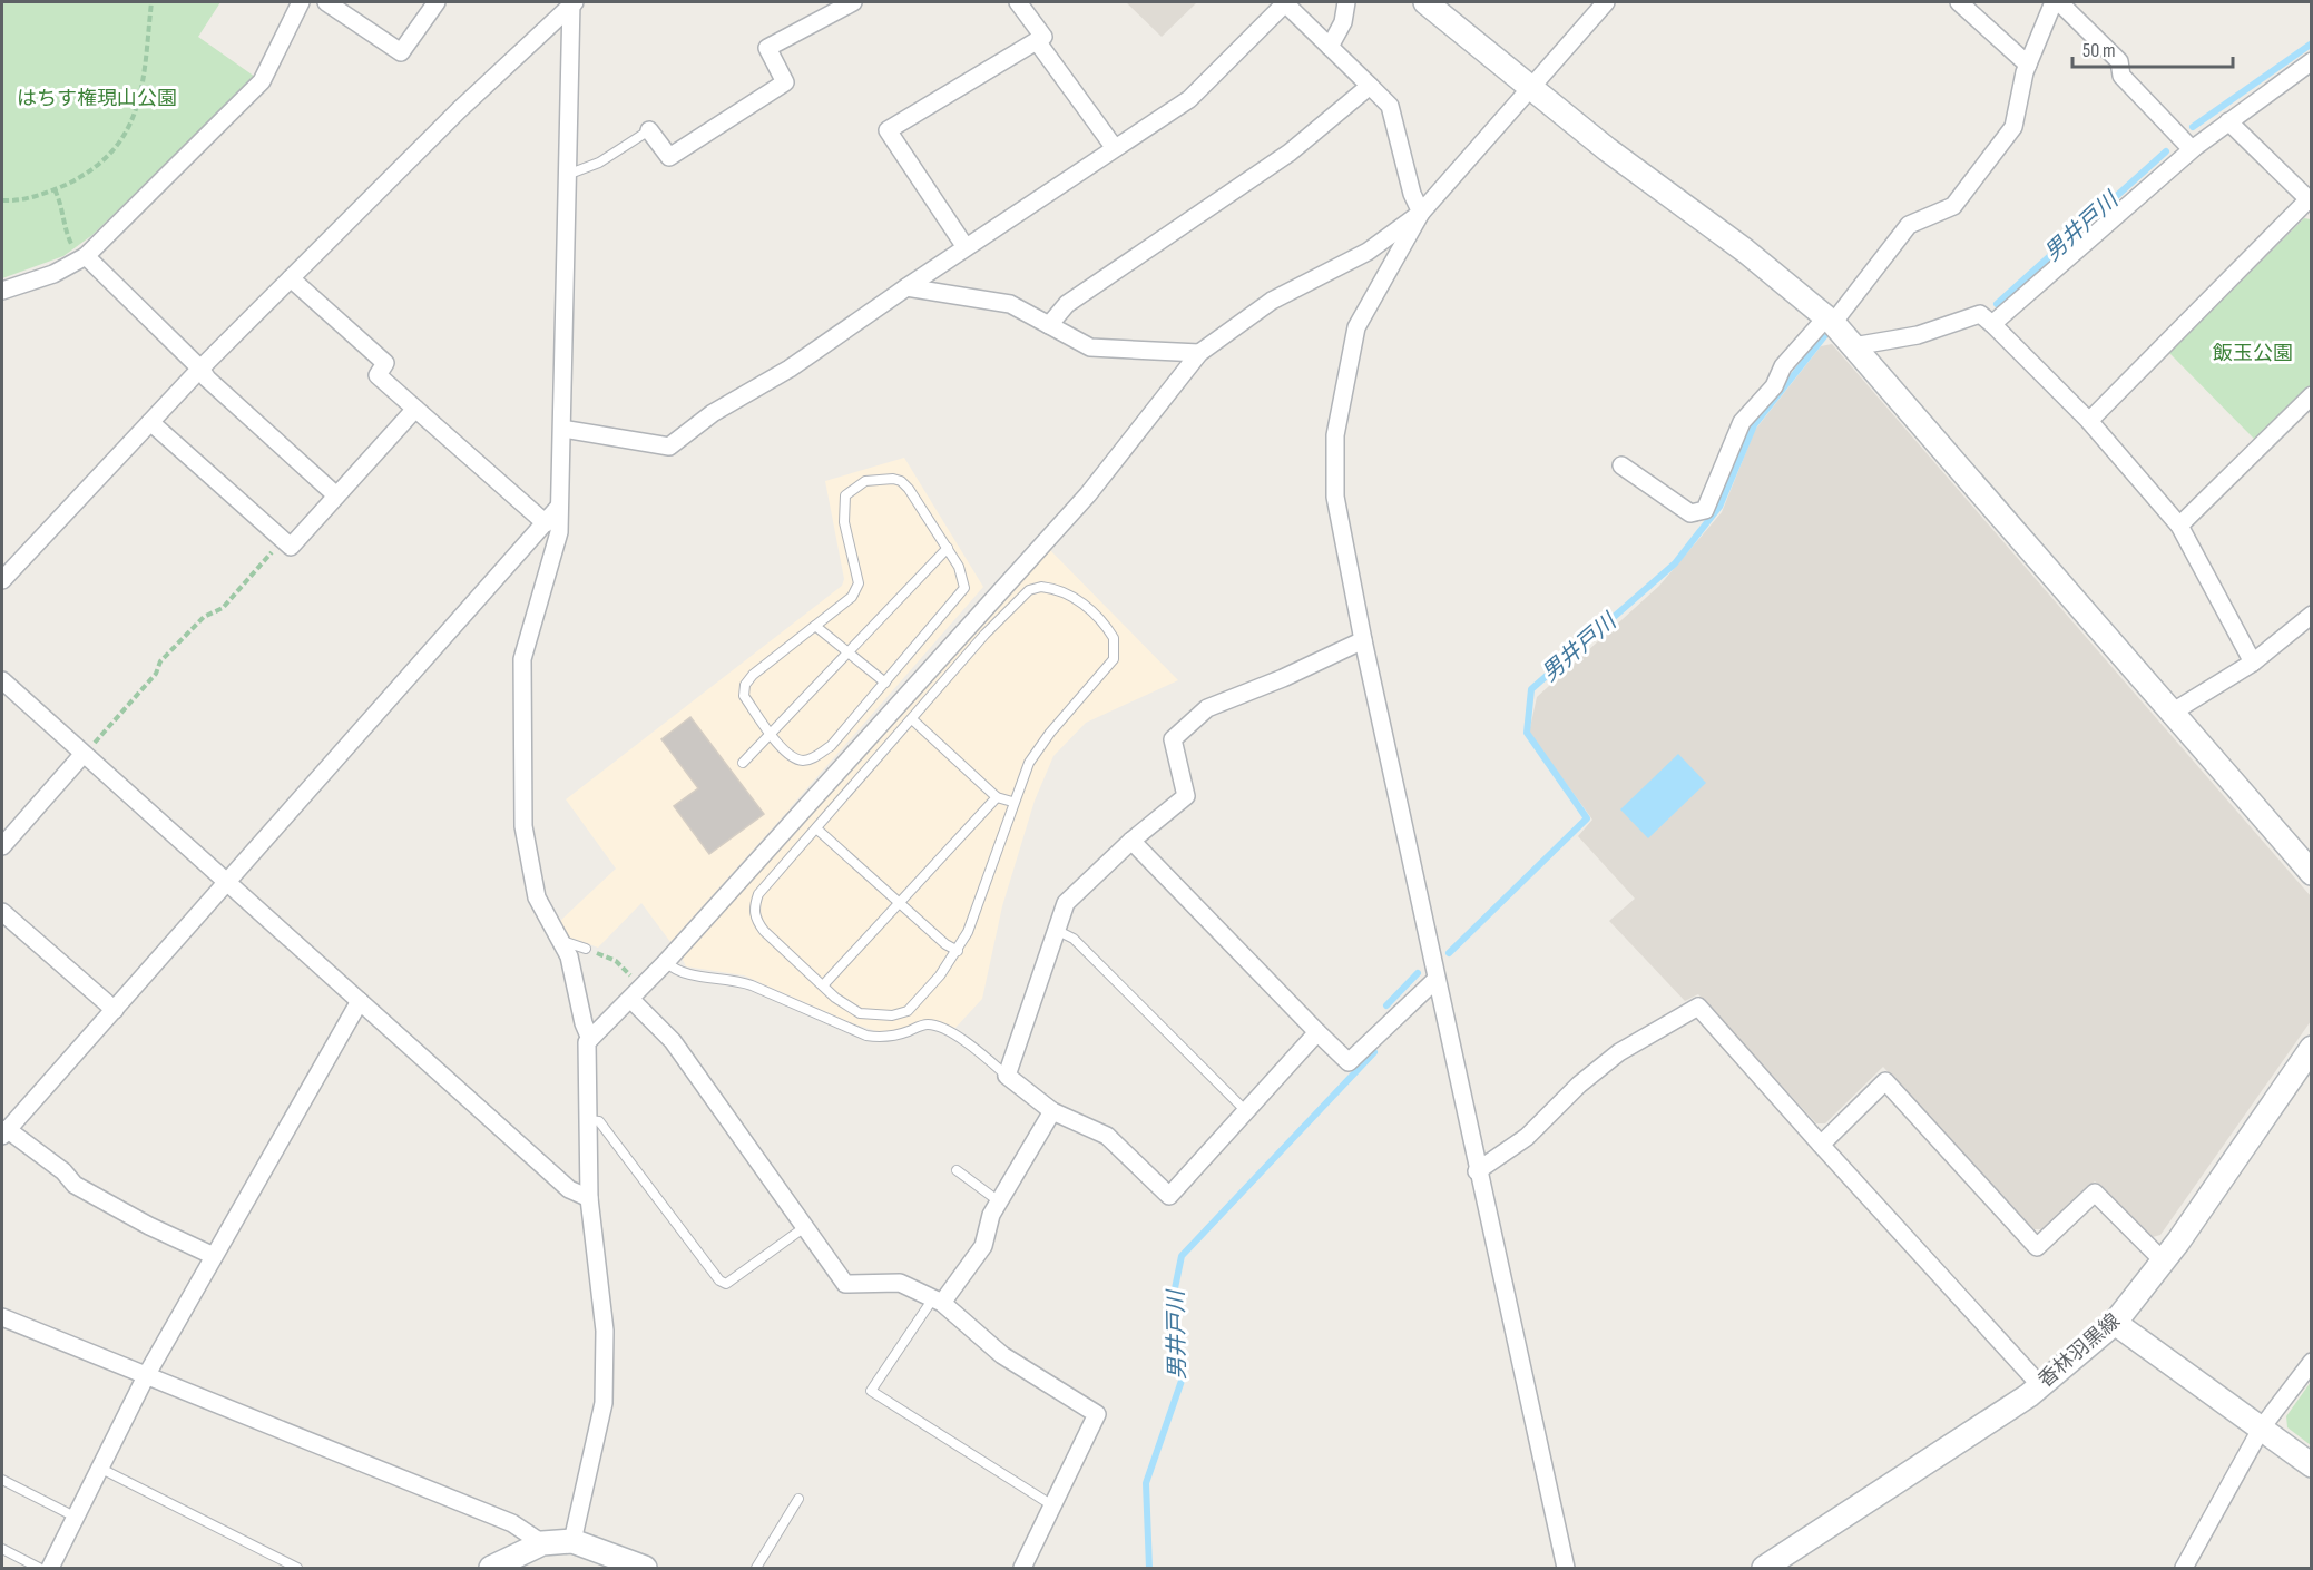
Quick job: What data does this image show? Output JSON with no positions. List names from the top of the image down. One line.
{"streets":{"street":["香林羽黒線"]},"water":["男井戸川"],"parks":["はちす権現山公園","飯玉公園"],"scale_bar":"50 m"}
